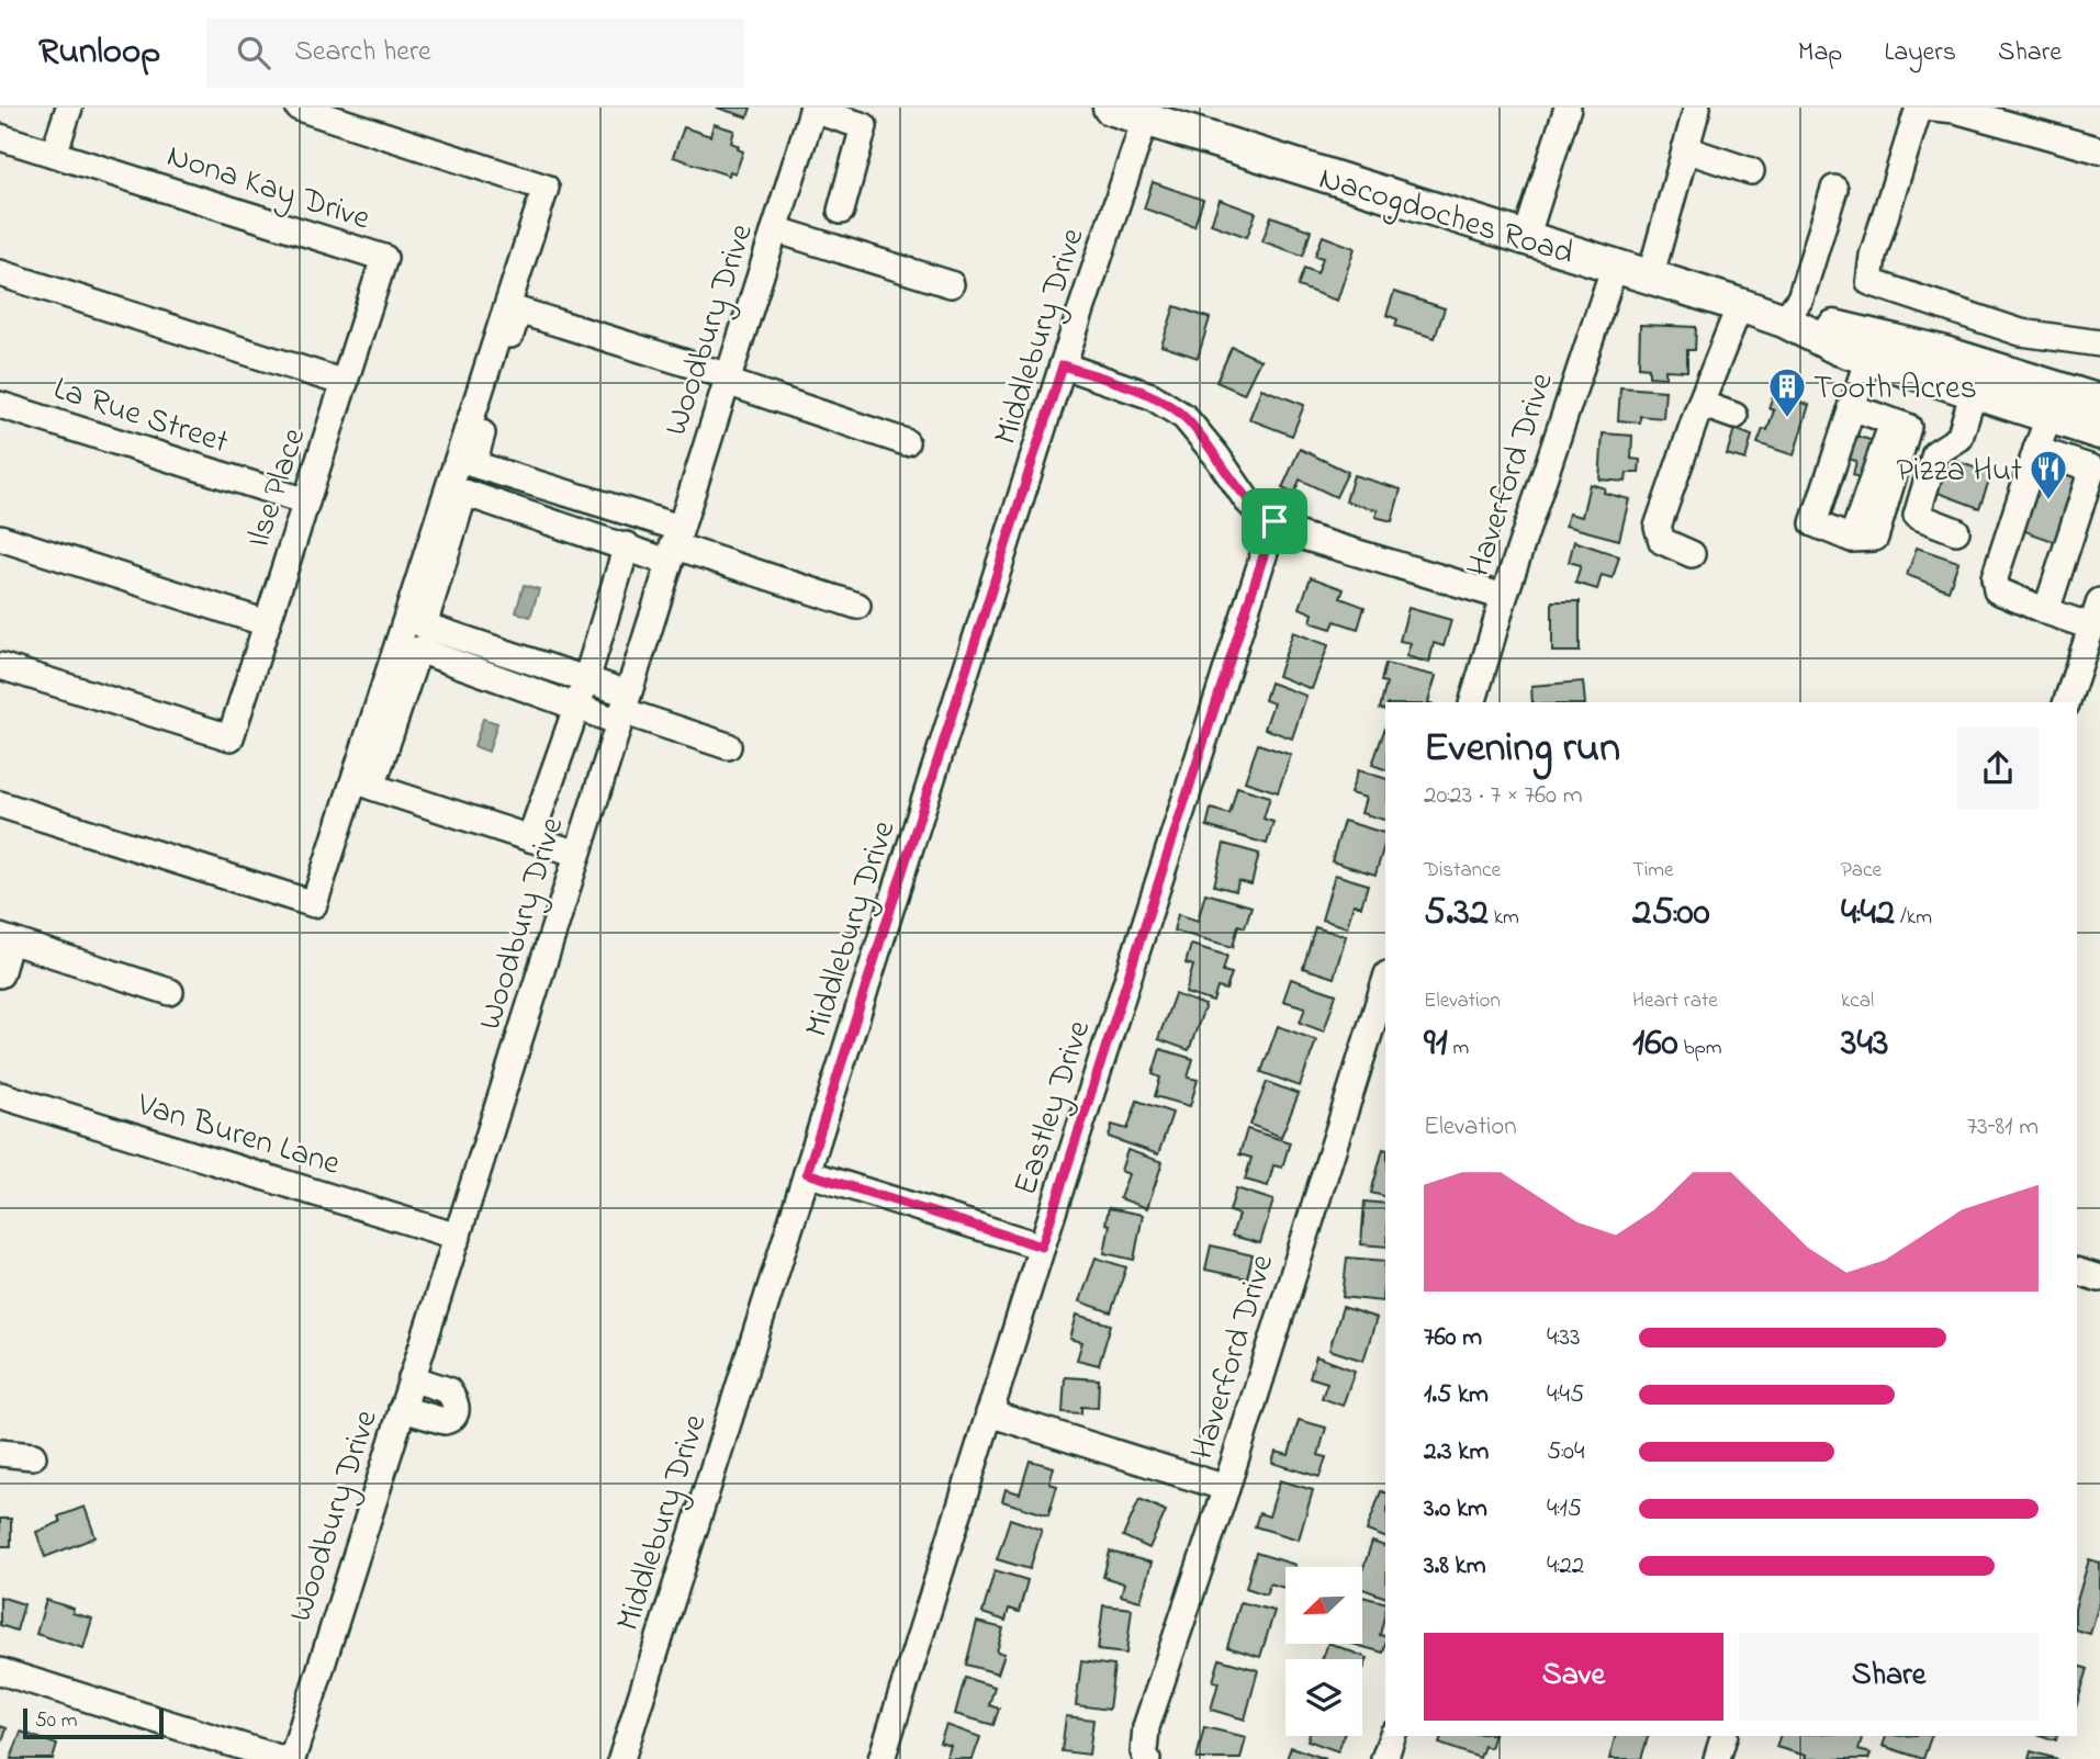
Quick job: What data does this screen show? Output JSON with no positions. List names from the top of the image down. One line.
{"streets":{"main road":["Nacogdoches Road"],"street":["Nona Kay Drive","Woodbury Drive","Middlebury Drive","La Rue Street","Haverford Drive","Ilse Place","Eastley Drive","Van Buren Lane"]},"crossings":[["Nona Kay Drive","Ilse Place"],["Nacogdoches Road","Middlebury Drive"],["Nacogdoches Road","Haverford Drive"],["Woodbury Drive","Van Buren Lane"],["La Rue Street","Ilse Place"]],"places":{"building":["Tooth Acres"],"restaurant":["Pizza Hut"]},"scale_bar":"50 m","north":"bottom left","page":{"header":"Runloop","search":"Search here","nav":["Map","Layers","Share"],"heading":["Evening run","20:23 · 7 × 760 m"],"stats":[["Distance","5.32 km"],["Time","25:00"],["Pace","4:42 /km"],["Elevation","91 m"],["Heart rate","160 bpm"],["kcal","343"]],"chart":["Elevation","73–81 m"],"list":[{"name":"760 m","note":"4:33"},{"name":"1.5 km","note":"4:45"},{"name":"2.3 km","note":"5:04"},{"name":"3.0 km","note":"4:15"},{"name":"3.8 km","note":"4:22"}],"buttons":["Save","Share"],"scale":"50 m"}}
